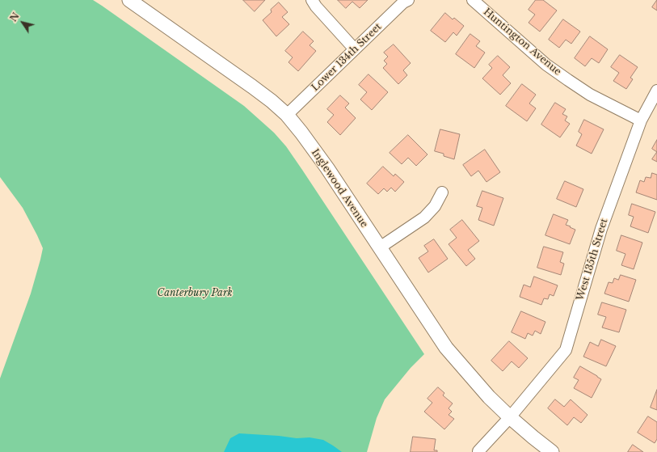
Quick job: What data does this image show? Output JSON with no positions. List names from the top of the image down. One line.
{"streets":{"street":["Huntington Avenue","Lower 134th Street","Inglewood Avenue","West 135th Street"]},"crossings":[["Huntington Avenue","West 135th Street"],["Lower 134th Street","Inglewood Avenue"],["Inglewood Avenue","West 135th Street"]],"parks":["Canterbury Park"],"north":"top left"}
